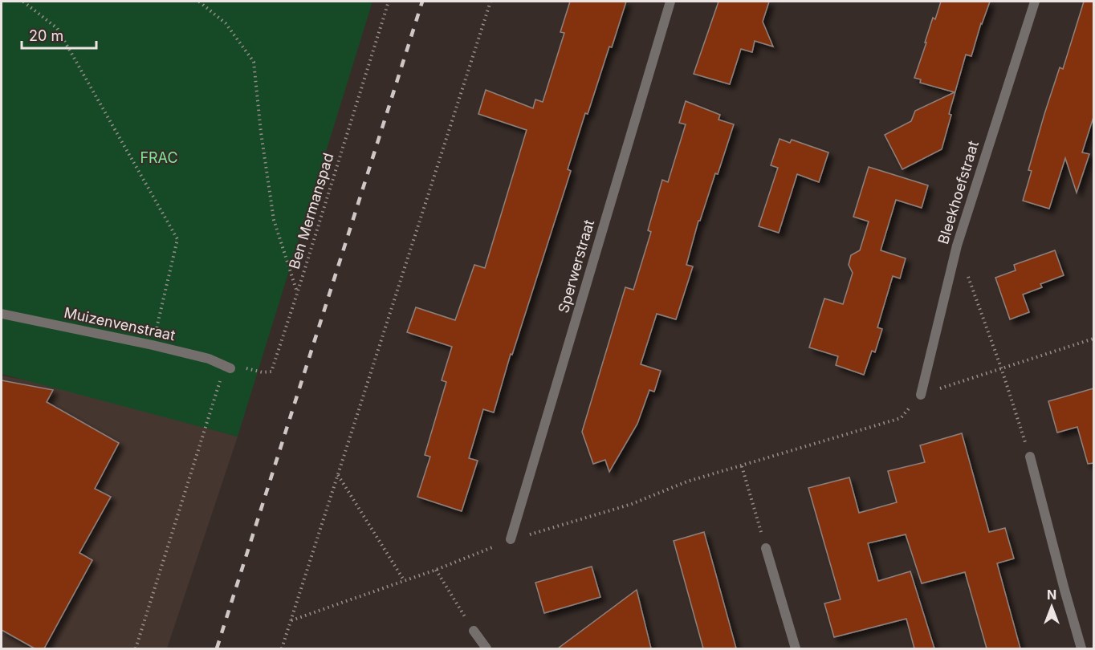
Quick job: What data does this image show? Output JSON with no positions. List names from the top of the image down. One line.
{"streets":{"street":["Bleekhoefstraat","Sperwerstraat","Muizenvenstraat"],"path":["Ben Mermanspad"]},"crossings":[["Ben Mermanspad","Muizenvenstraat"]],"parks":["FRAC"],"scale_bar":"20 m","north":"top"}
